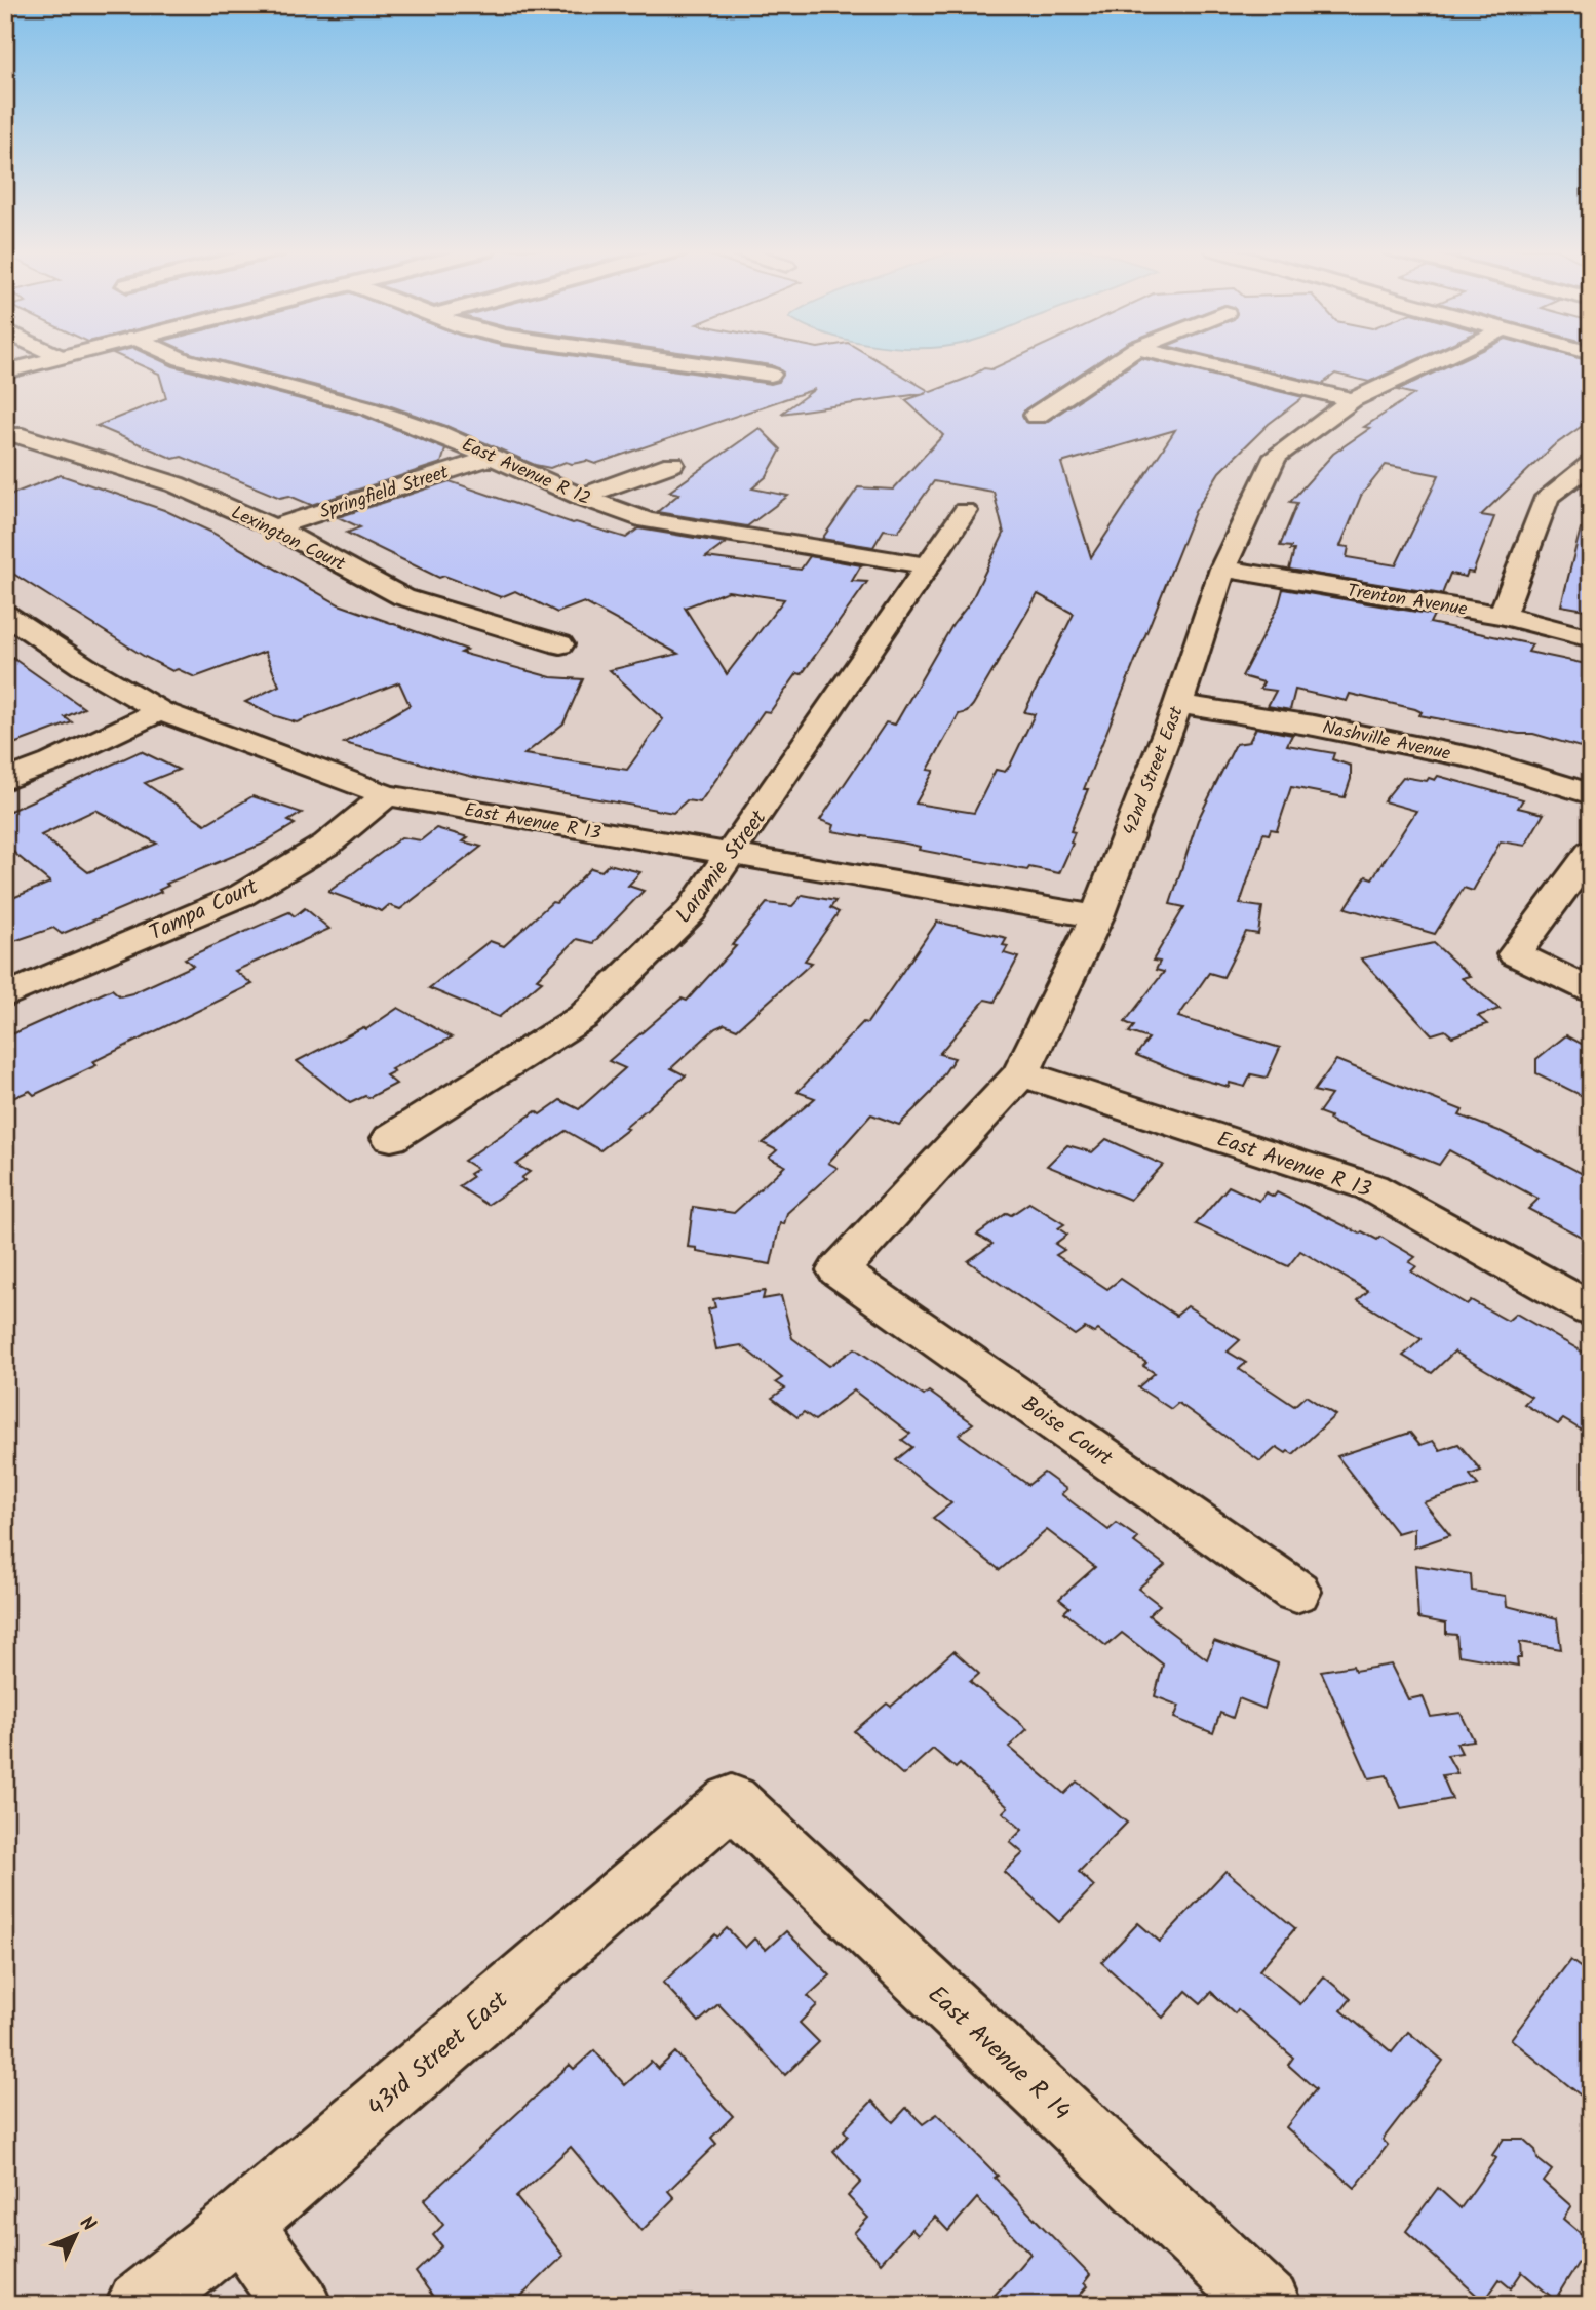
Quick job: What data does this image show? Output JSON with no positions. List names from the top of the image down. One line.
{"streets":{"street":["East Avenue R 12","Springfield Street","Lexington Court","Trenton Avenue","Nashville Avenue","42nd Street East","East Avenue R 13","Laramie Street","Tampa Court","Boise Court","East Avenue R 14","43rd Street East"]},"crossings":[["East Avenue R 12","Springfield Street"],["East Avenue R 12","Laramie Street"],["Springfield Street","Lexington Court"],["Trenton Avenue","42nd Street East"],["Nashville Avenue","42nd Street East"],["42nd Street East","East Avenue R 13"],["42nd Street East","Boise Court"],["East Avenue R 13","Laramie Street"],["East Avenue R 13","Tampa Court"],["East Avenue R 14","43rd Street East"]],"north":"top right"}
